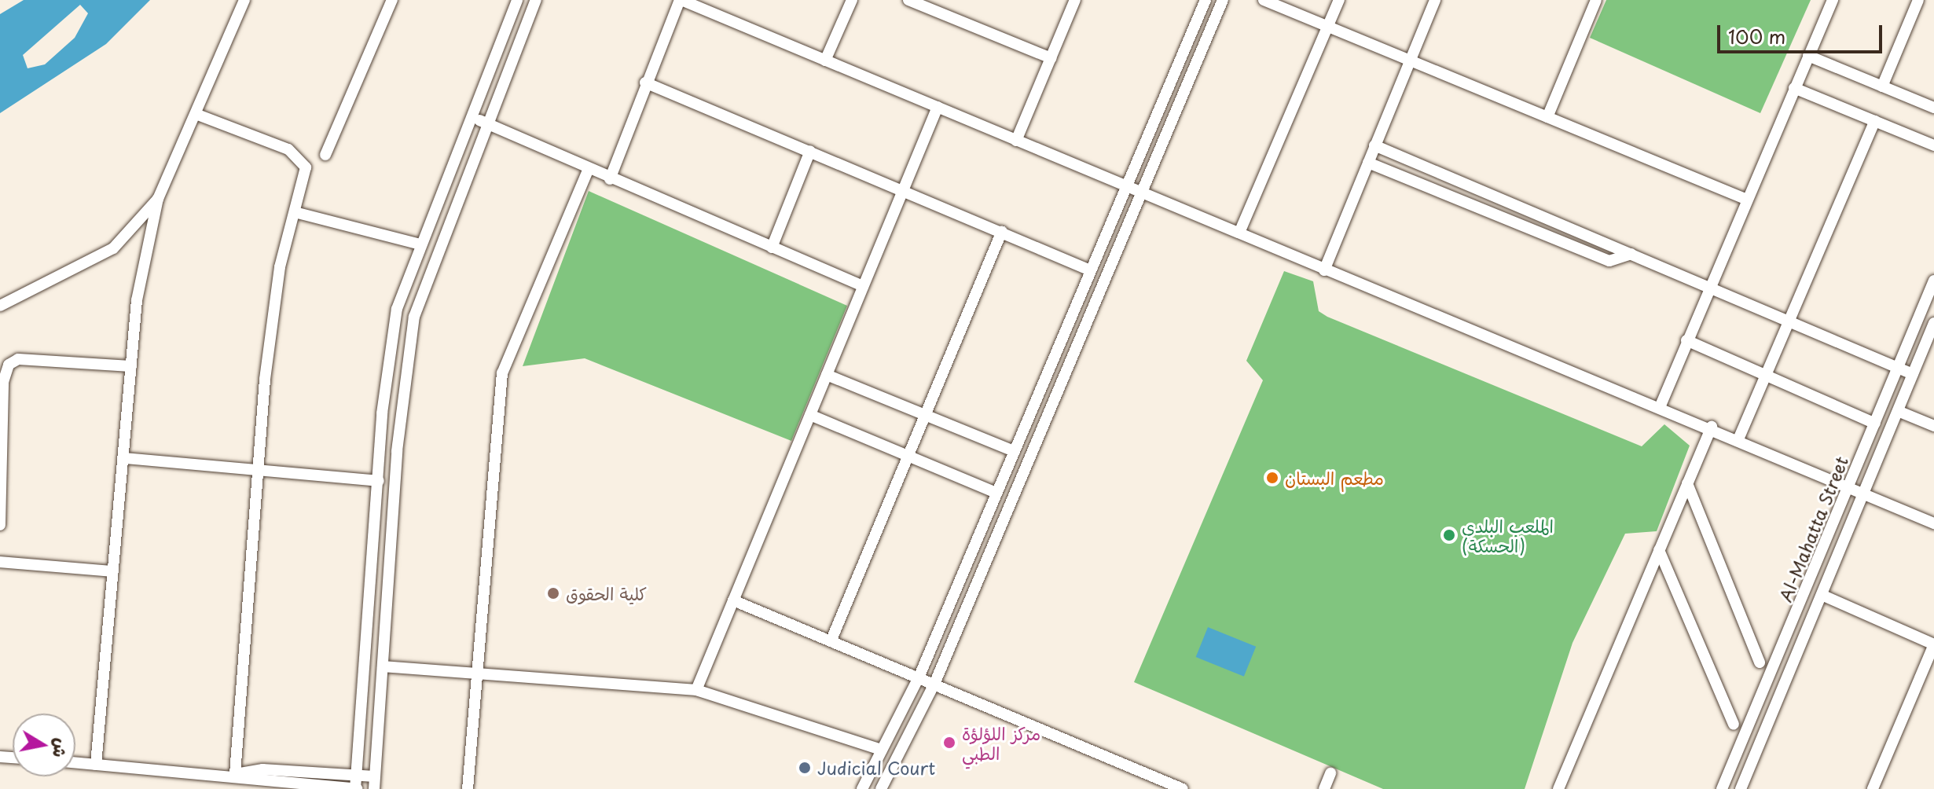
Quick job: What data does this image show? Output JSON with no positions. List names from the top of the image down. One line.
{"streets":{"street":["Al-Mahatta Street"]},"places":["مطعم البستان","الملعب البلدي (الحسكة)","كلية الحقوق","مركز اللؤلؤة الطبي","Judicial Court"],"scale_bar":"100 m","north":"right"}
